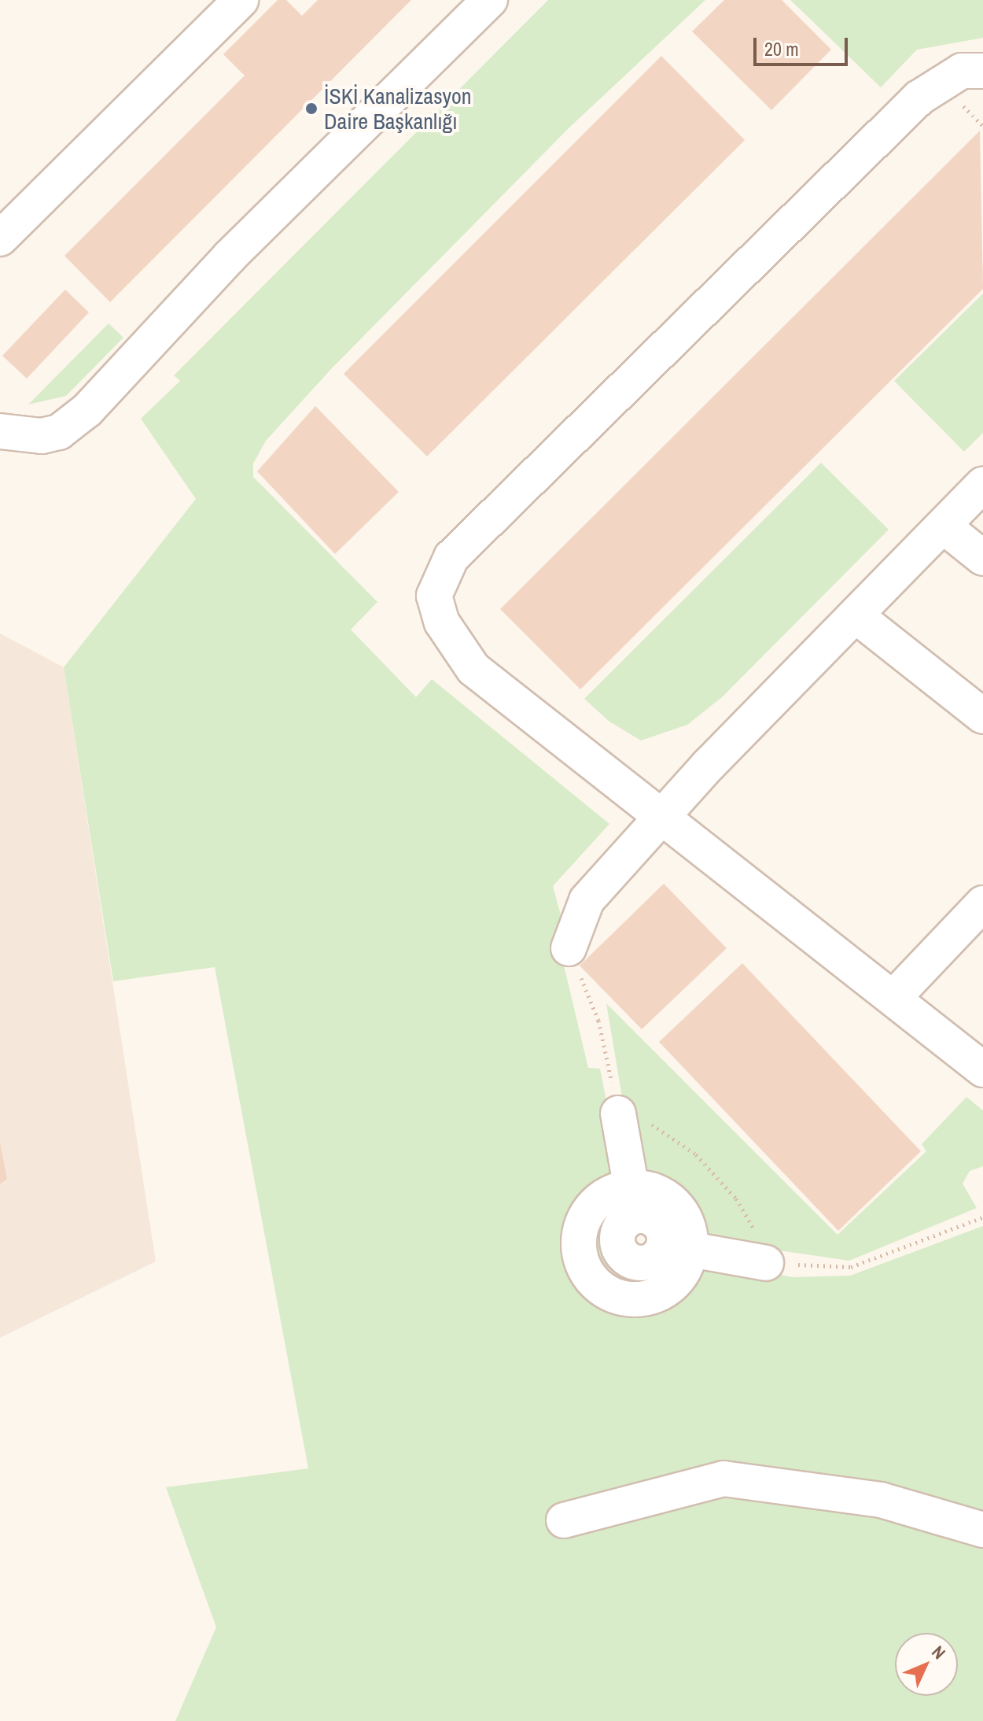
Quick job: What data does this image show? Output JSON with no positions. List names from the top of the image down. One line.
{"places":["İSKİ Kanalizasyon Daire Başkanlığı"],"scale_bar":"20 m","north":"top right"}
